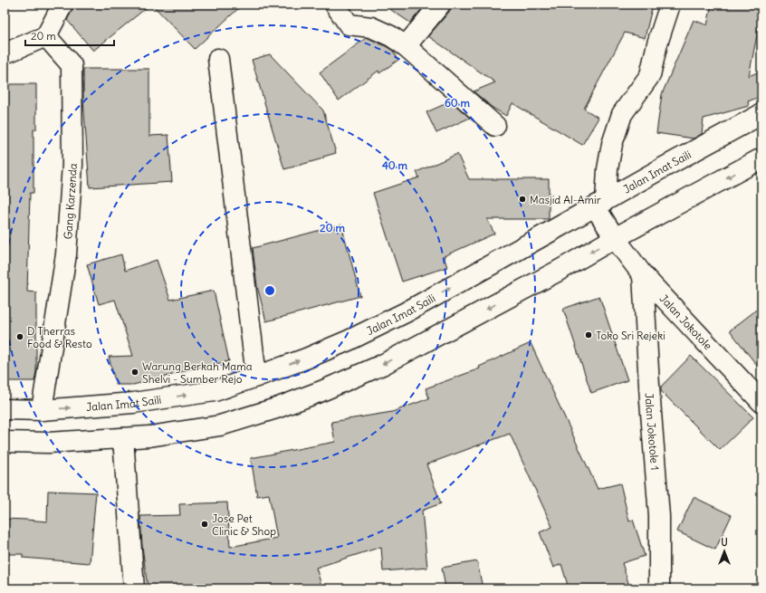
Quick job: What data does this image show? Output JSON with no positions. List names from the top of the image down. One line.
{"streets":{"main road":["Jalan Imat Saili","Gang Karzenda","Jalan Jokotole","Jalan Jokotole 1"]},"crossings":[["Jalan Imat Saili","Gang Karzenda"],["Jalan Imat Saili","Jalan Jokotole"],["Jalan Jokotole","Jalan Jokotole 1"]],"places":["Masjid Al-Amir","Toko Sri Rejeki","D Therras Food & Resto","Warung Berkah Mama Shelvi - Sumber Rejo","Jose Pet Clinic & Shop"],"scale_bar":"20 m","north":"top","rings":["60 m","40 m","20 m"]}
